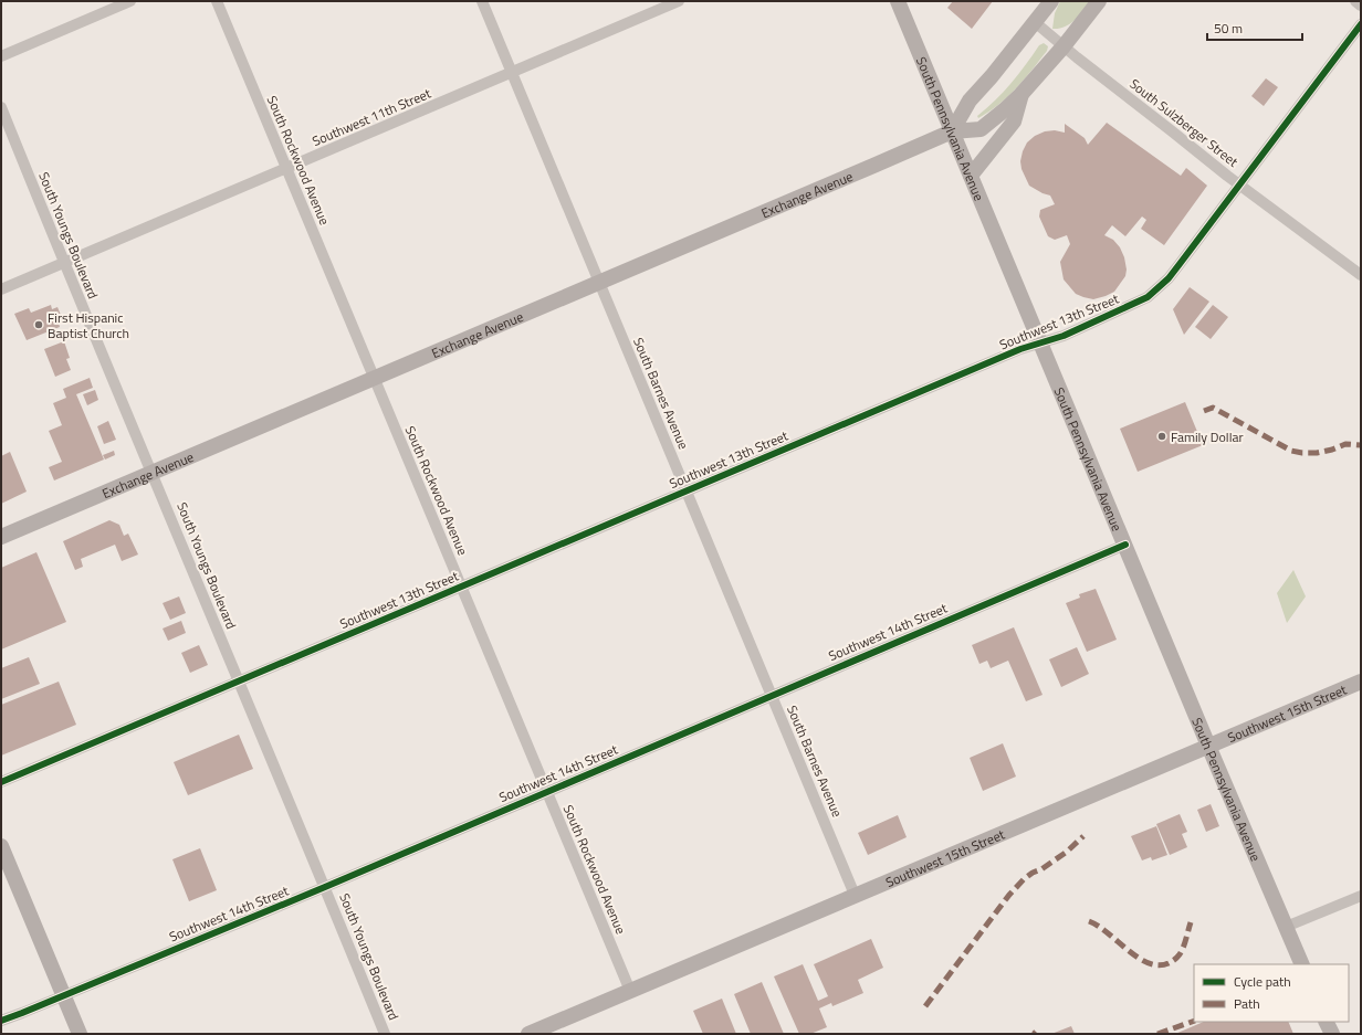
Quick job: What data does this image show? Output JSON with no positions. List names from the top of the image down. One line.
{"streets":{"main road":["South Pennsylvania Avenue","Exchange Avenue","Southwest 15th Street"],"street":["Southwest 11th Street","South Sulzberger Street","South Rockwood Avenue","South Youngs Boulevard","Southwest 13th Street","South Barnes Avenue","Southwest 14th Street"]},"crossings":[["Southwest 11th Street","South Rockwood Avenue"],["Southwest 11th Street","South Youngs Boulevard"],["Southwest 11th Street","South Barnes Avenue"],["South Sulzberger Street","Exchange Avenue"],["South Sulzberger Street","Southwest 13th Street"],["South Pennsylvania Avenue","Exchange Avenue"],["South Pennsylvania Avenue","Southwest 13th Street"],["South Pennsylvania Avenue","Southwest 14th Street"],["South Pennsylvania Avenue","Southwest 15th Street"],["South Rockwood Avenue","Exchange Avenue"],["South Rockwood Avenue","Southwest 13th Street"],["South Rockwood Avenue","Southwest 14th Street"],["South Rockwood Avenue","Southwest 15th Street"],["Exchange Avenue","South Youngs Boulevard"],["Exchange Avenue","South Barnes Avenue"],["South Youngs Boulevard","Southwest 13th Street"],["South Youngs Boulevard","Southwest 14th Street"],["Southwest 13th Street","South Barnes Avenue"],["South Barnes Avenue","Southwest 14th Street"],["South Barnes Avenue","Southwest 15th Street"]],"places":["First Hispanic Baptist Church","Family Dollar"],"legend":["Cycle path","Path"],"scale_bar":"50 m"}
